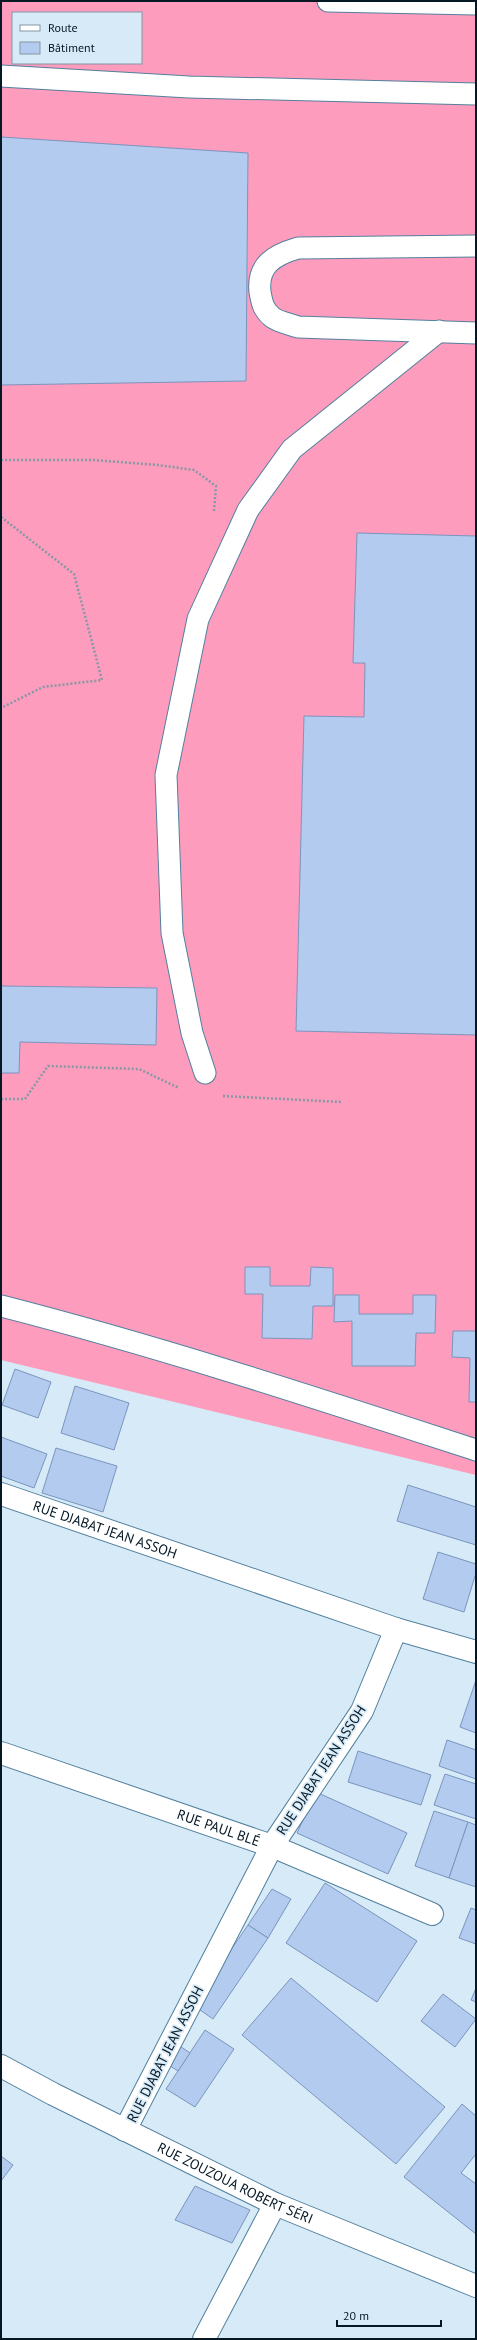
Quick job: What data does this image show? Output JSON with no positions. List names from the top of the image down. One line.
{"streets":{"street":["RUE DJABAT JEAN ASSOH","RUE PAUL BLÉ","RUE ZOUZOUA ROBERT SÉRI"]},"crossings":[["RUE DJABAT JEAN ASSOH","RUE PAUL BLÉ"],["RUE DJABAT JEAN ASSOH","RUE ZOUZOUA ROBERT SÉRI"]],"legend":["Route","Bâtiment"],"scale_bar":"20 m"}
